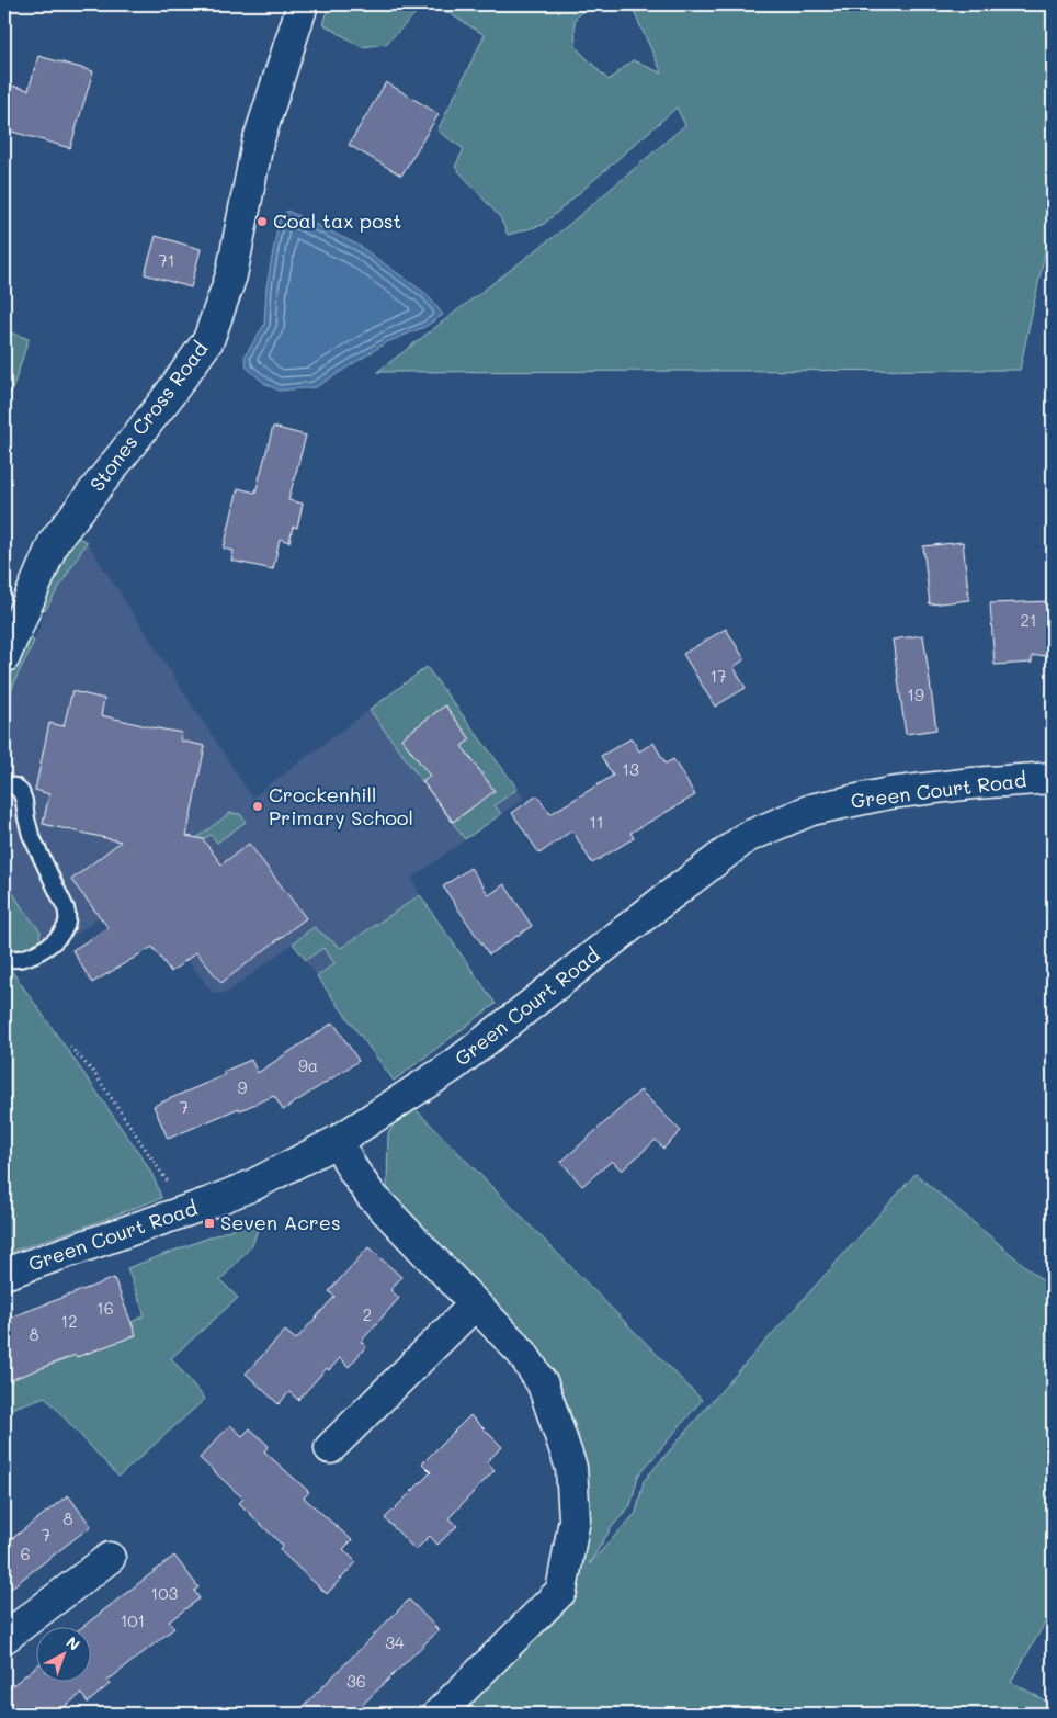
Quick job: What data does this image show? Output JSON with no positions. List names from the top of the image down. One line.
{"streets":{"street":["Stones Cross Road","Green Court Road"]},"places":{"other":["Coal tax post","Crockenhill Primary School"],"transit":["Seven Acres"]},"house_numbers":["71","21","17","19","13","11","9a","9","7","16","2","12","8","8","7","6","103","101","34","36"],"north":"top right"}
